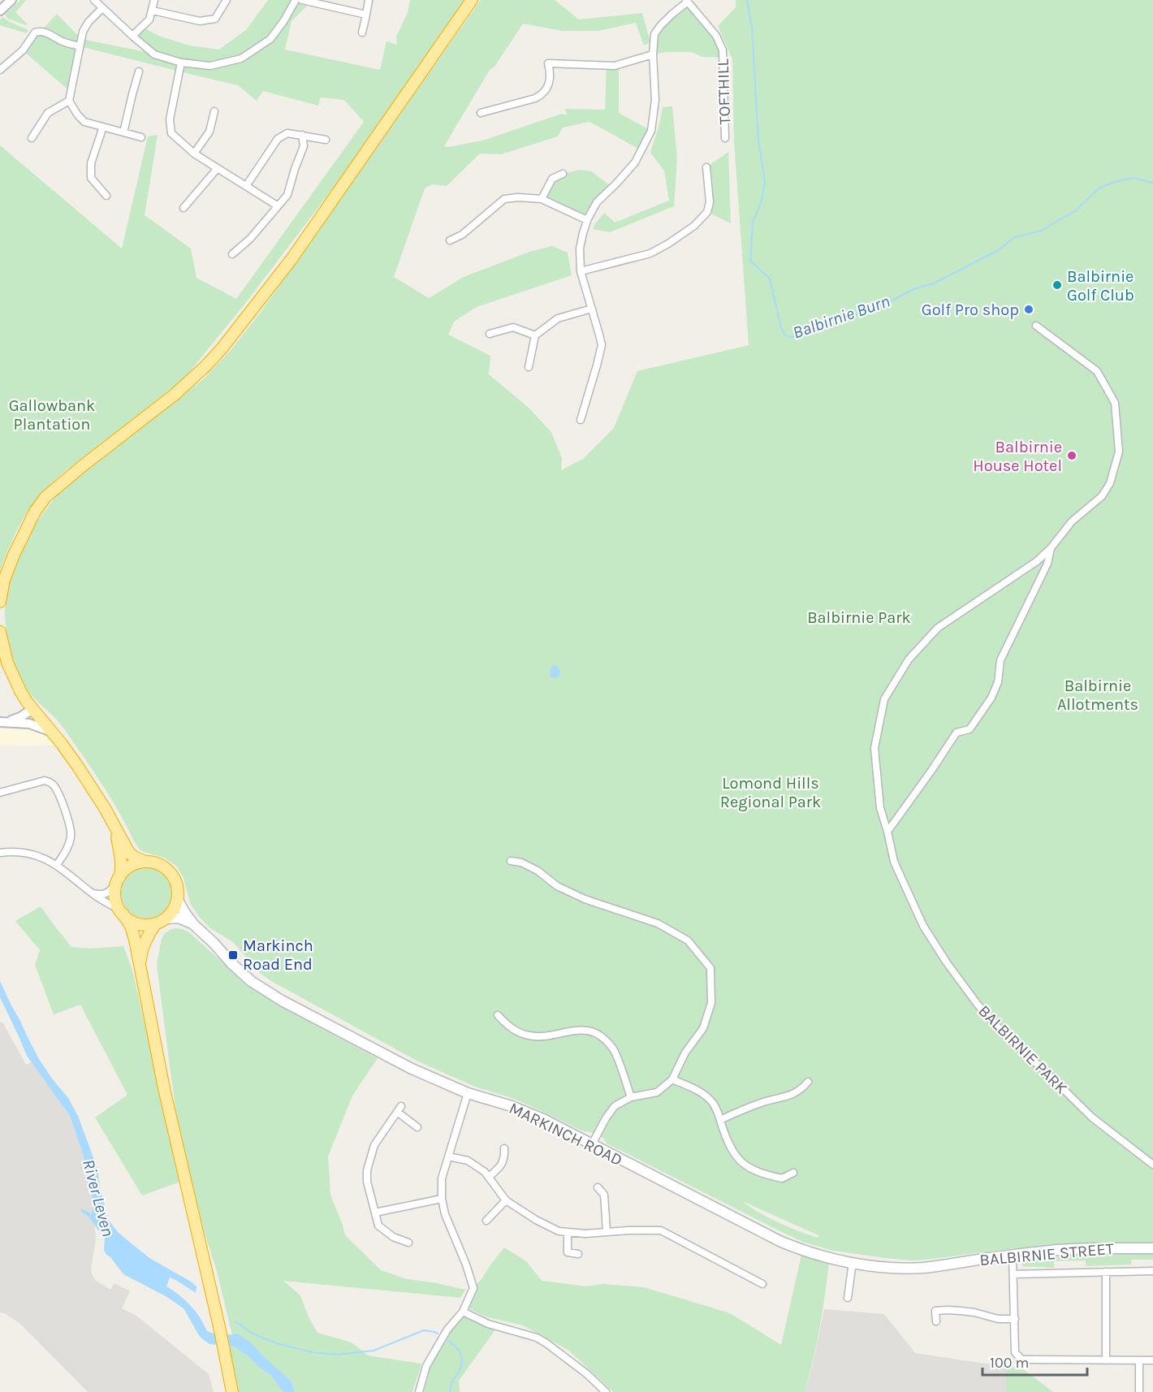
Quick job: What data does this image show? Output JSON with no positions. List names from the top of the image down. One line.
{"streets":{"main road":["MARKINCH ROAD","BALBIRNIE STREET"],"street":["TOFTHILL","BALBIRNIE PARK"]},"crossings":[["MARKINCH ROAD","BALBIRNIE STREET"]],"water":["Balbirnie Burn","River Leven"],"parks":["Gallowbank Plantation","Balbirnie Park","Balbirnie Allotments","Lomond Hills Regional Park"],"places":{"other":["Balbirnie Golf Club","Golf Pro shop","Balbirnie House Hotel"],"transit":["Markinch Road End"]},"scale_bar":"100 m"}
